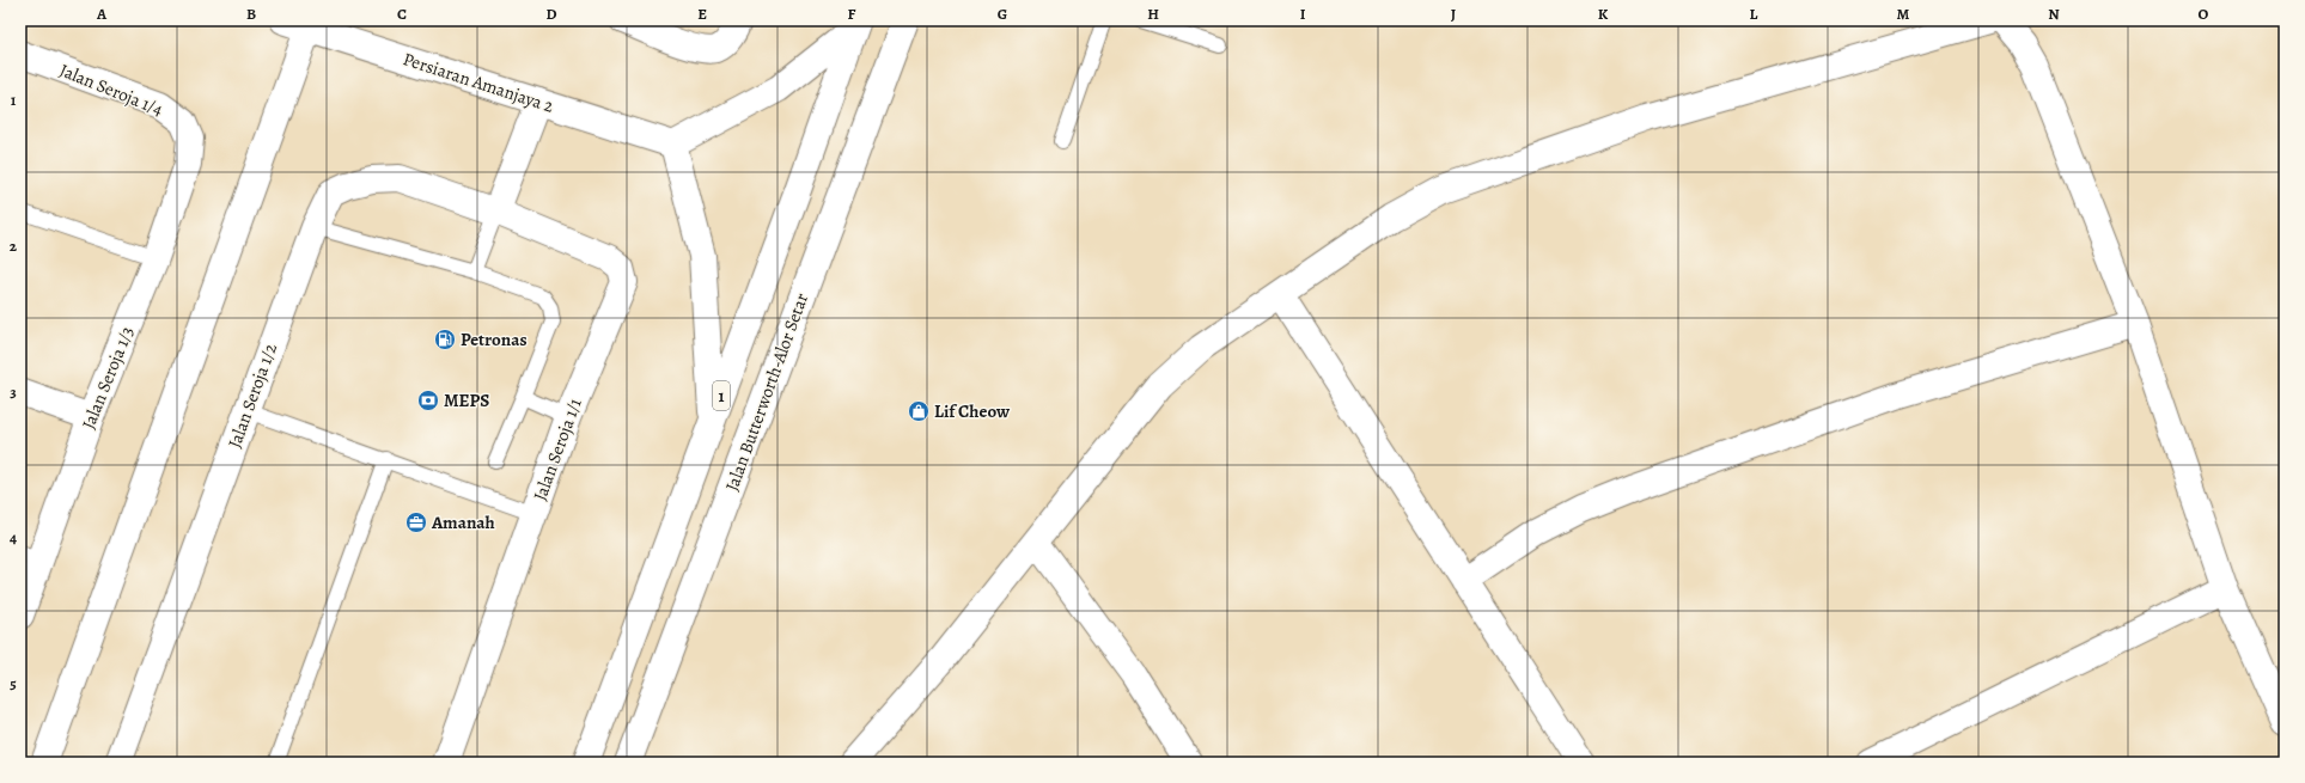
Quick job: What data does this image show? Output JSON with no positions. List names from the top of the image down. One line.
{"streets":{"street":["Persiaran Amanjaya 2","Jalan Seroja 1/4","Jalan Seroja 1/3","Jalan Butterworth-Alor Setar","Jalan Seroja 1/2","1","Jalan Seroja 1/1"]},"crossings":[["Jalan Seroja 1/4","Jalan Seroja 1/3"],["Jalan Seroja 1/2","Jalan Seroja 1/1"]],"places":{"fuel station":["Petronas"],"bank":["MEPS"],"shop":["Lif Cheow"],"office":["Amanah"]},"grid":{"columns":["A","B","C","D","E","F","G","H","I","J","K","L","M","N","O"],"rows":["1","2","3","4","5"]}}
